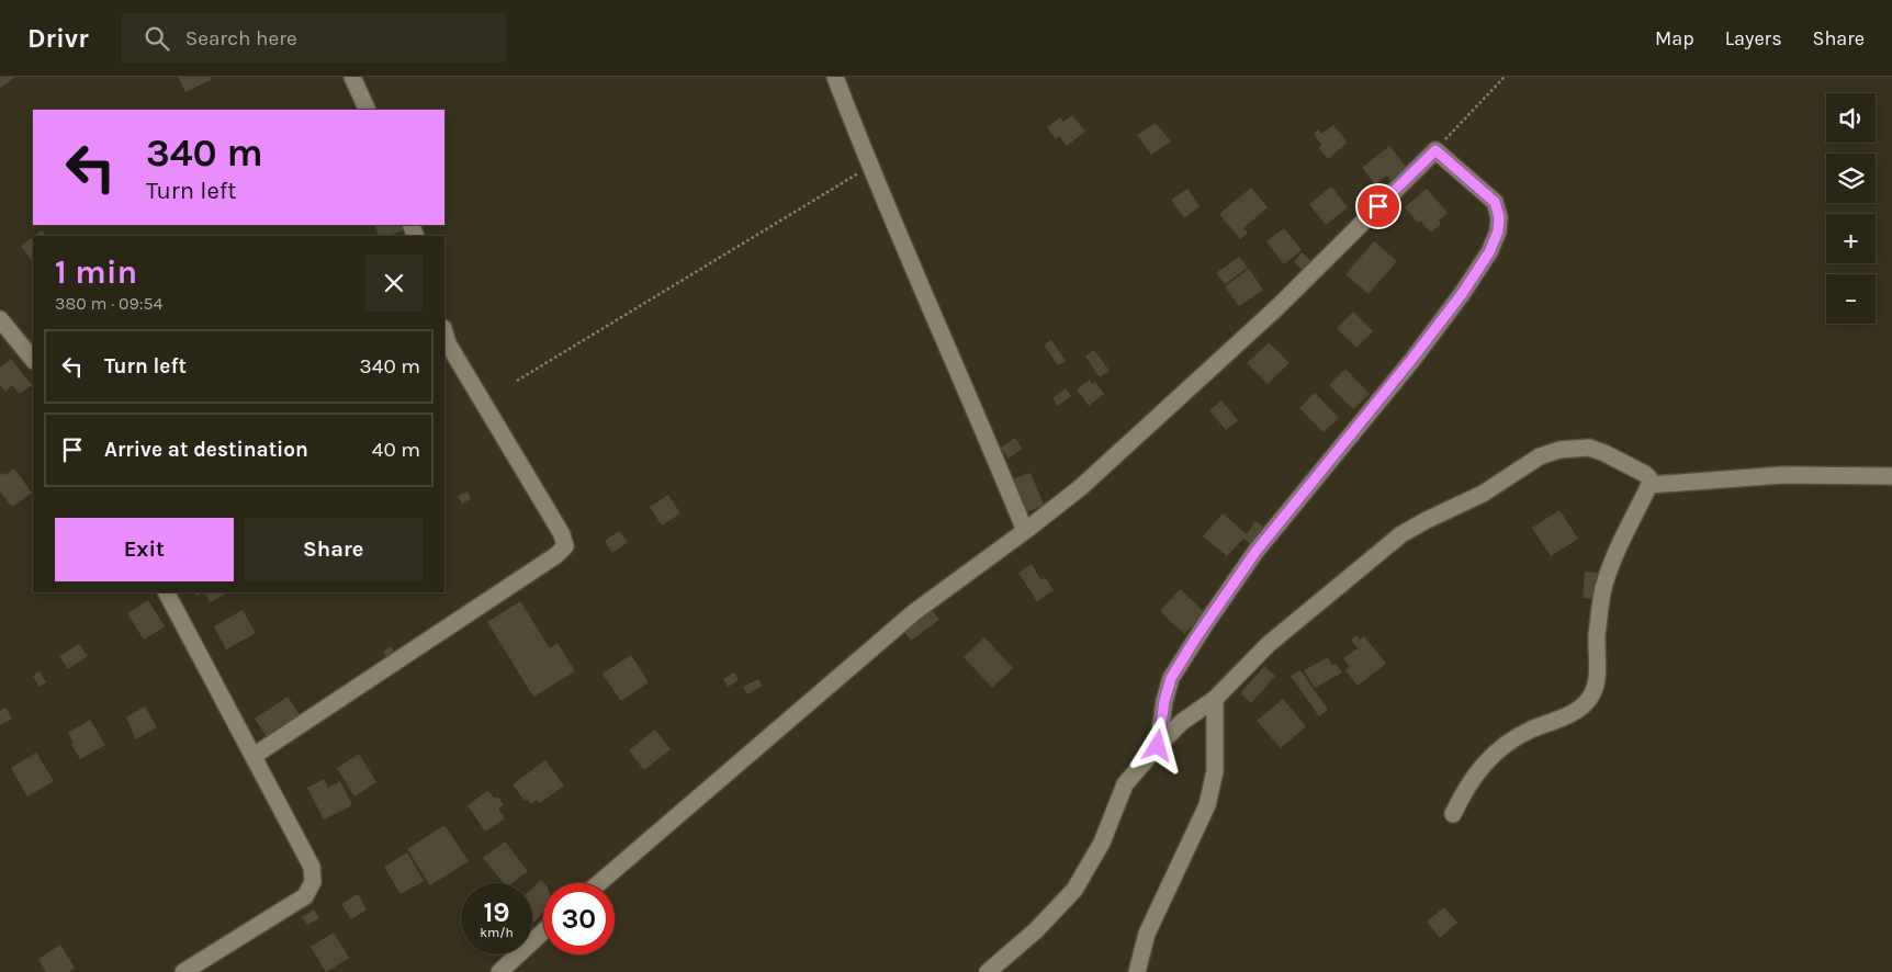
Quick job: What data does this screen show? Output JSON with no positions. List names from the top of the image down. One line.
{"page":{"header":"Drivr","search":"Search here","nav":["Map","Layers","Share"],"map_buttons":["+","−"],"turn":["340 m","Turn left"],"heading":["1 min","380 m · 09:54"],"list":[{"name":"Turn left","value":"340 m"},{"name":"Arrive at destination","value":"40 m"}],"buttons":["Exit","Share"],"speed":"19 km/h","limit":"30"}}
